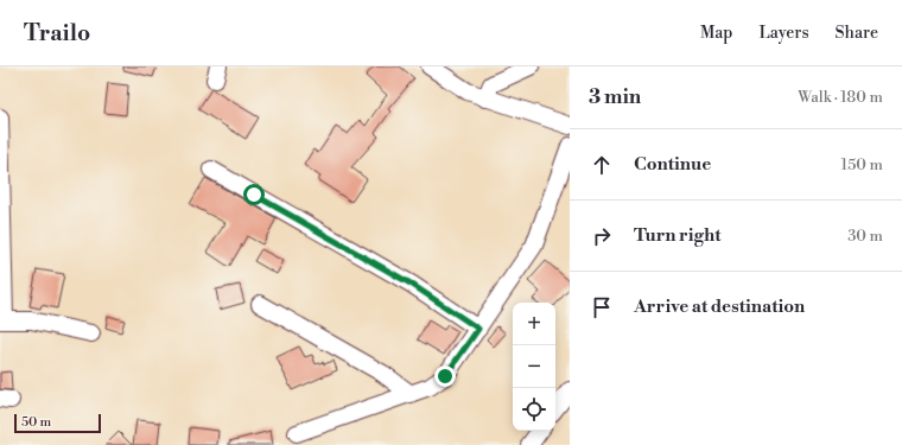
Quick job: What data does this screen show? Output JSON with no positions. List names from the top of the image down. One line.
{"scale_bar":"50 m","page":{"header":"Trailo","nav":["Map","Layers","Share"],"heading":["3 min","Walk · 180 m"],"list":[["Continue","150 m"],["Turn right","30 m"],"Arrive at destination"],"map_buttons":["+","−"],"scale":"50 m"}}
